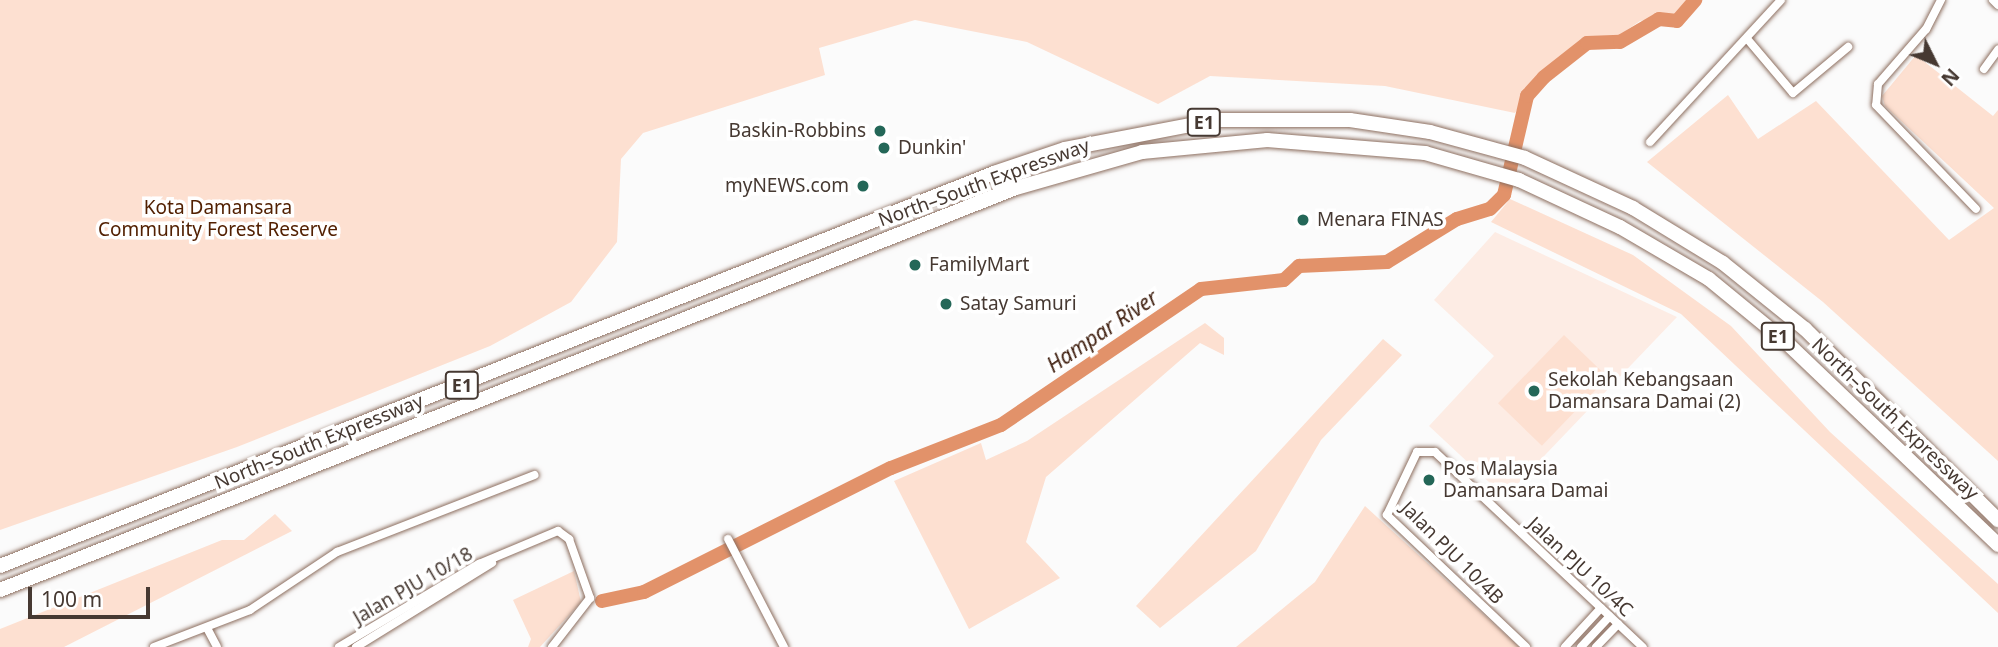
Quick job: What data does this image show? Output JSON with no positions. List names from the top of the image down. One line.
{"streets":{"highway":["E1","North–South Expressway"],"street":["Jalan PJU 10/4B","Jalan PJU 10/4C","Jalan PJU 10/18"]},"crossings":[["Jalan PJU 10/4B","Jalan PJU 10/4C"]],"water":["Hampar River"],"parks":["Kota Damansara Community Forest Reserve"],"places":["Baskin-Robbins","Dunkin'","myNEWS.com","Menara FINAS","FamilyMart","Satay Samuri","Sekolah Kebangsaan Damansara Damai (2)","Pos Malaysia Damansara Damai"],"scale_bar":"100 m","north":"bottom right"}
